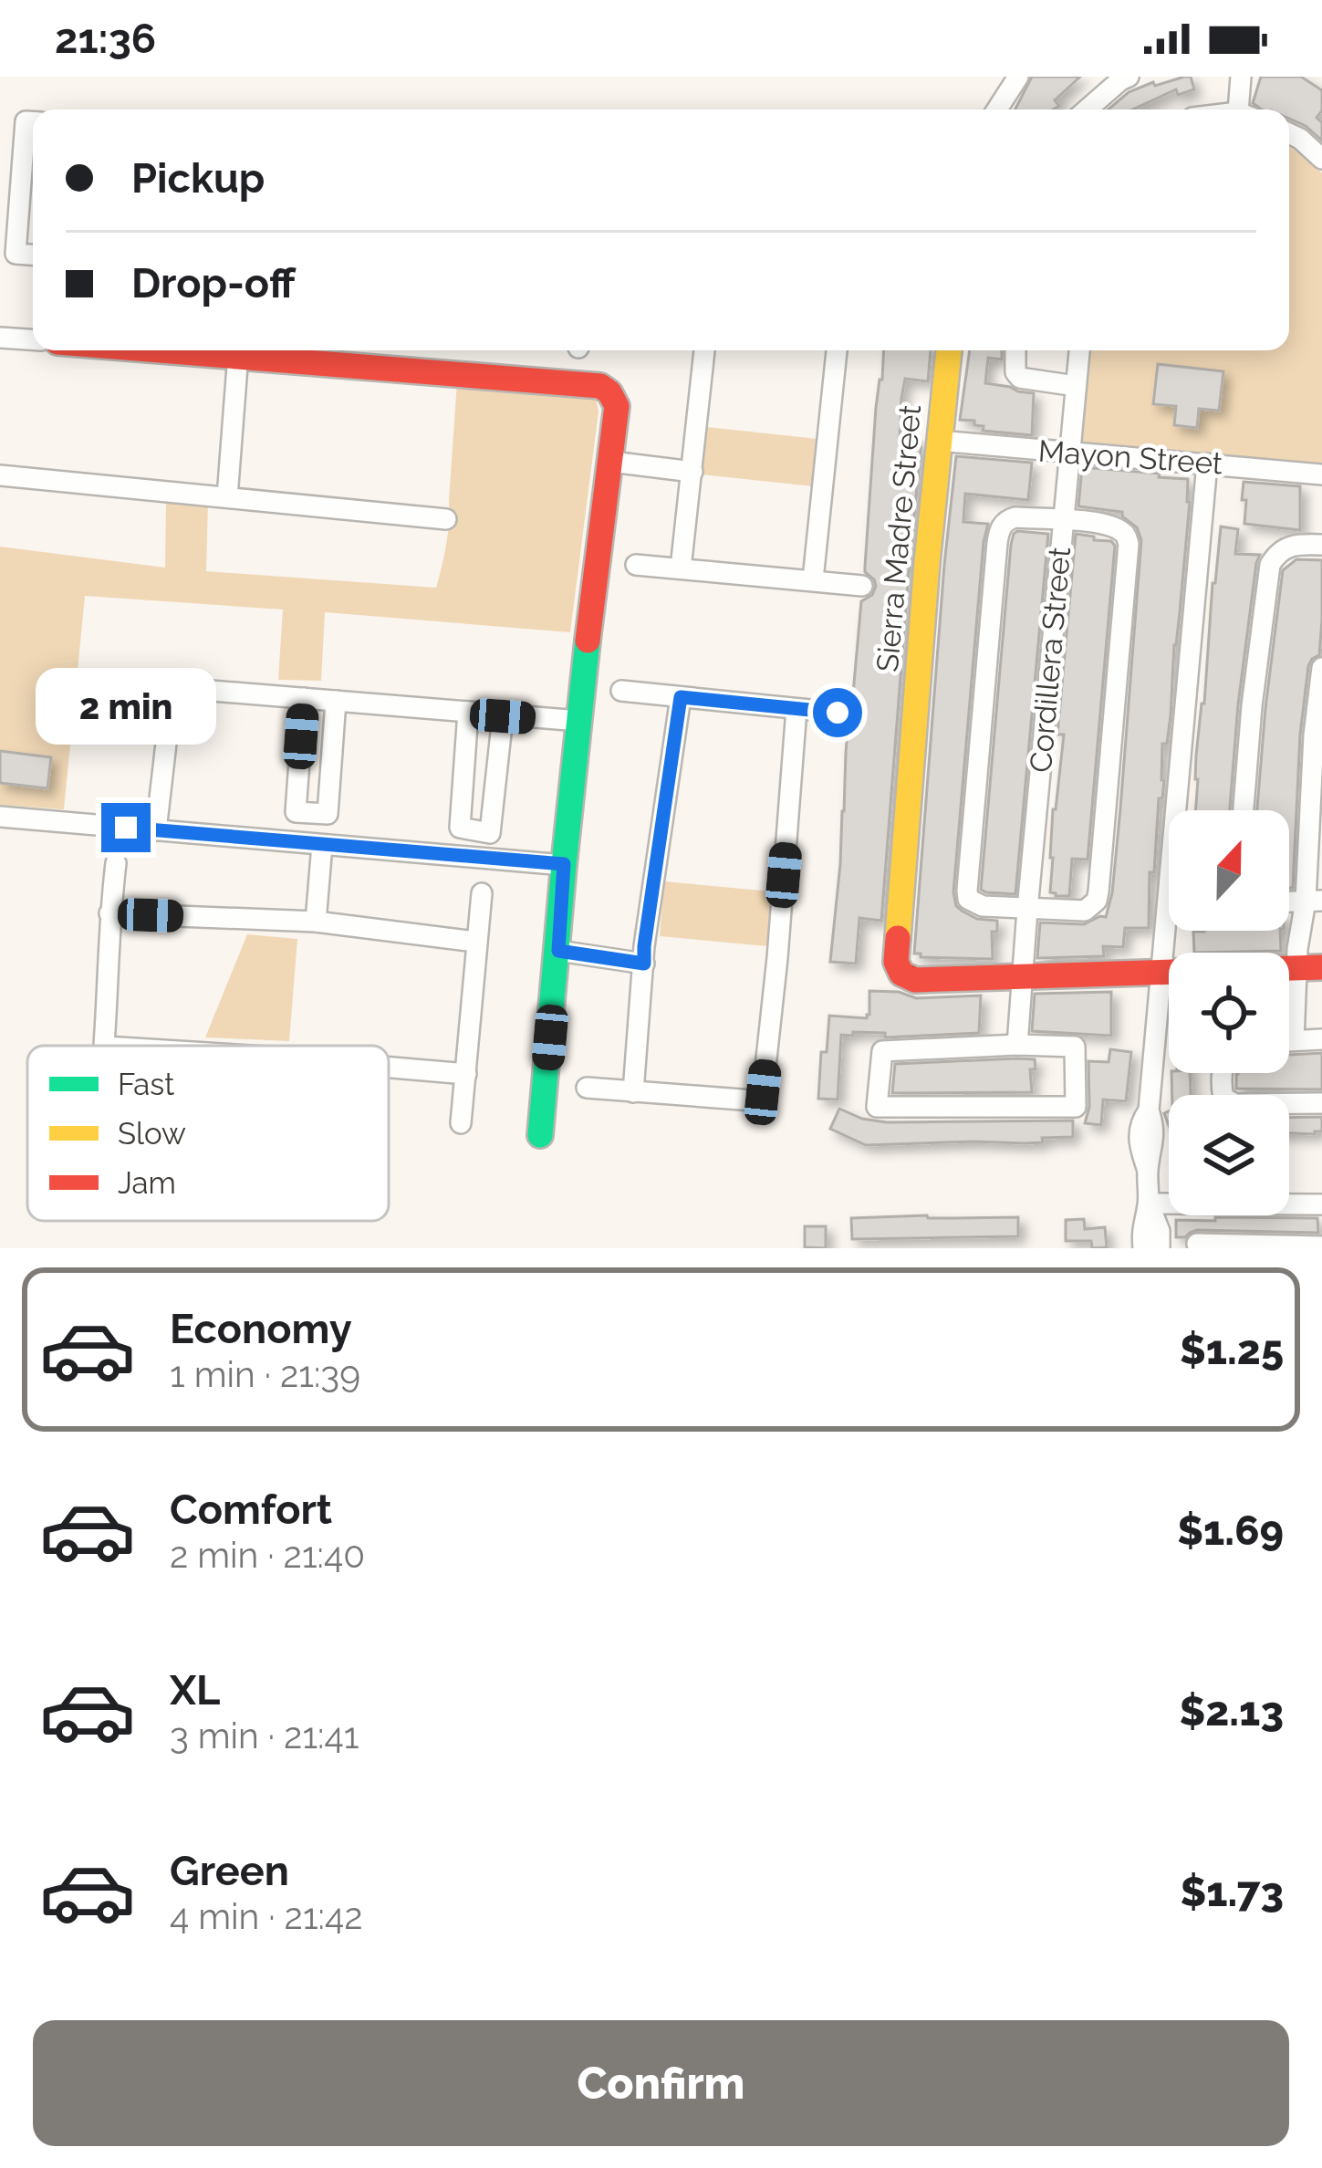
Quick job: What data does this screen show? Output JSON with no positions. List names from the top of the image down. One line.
{"streets":{"street":["Mayon Street","Sierra Madre Street","Cordillera Street"]},"crossings":[["Mayon Street","Sierra Madre Street"],["Mayon Street","Cordillera Street"],["Sierra Madre Street","Cordillera Street"]],"legend":["Fast","Slow","Jam"],"north":"top","page":{"status":"21:36","banner":["Pickup","Drop-off"],"bubble":"2 min","list":[{"name":"Economy","note":"1 min · 21:39","value":"$1.25"},{"name":"Comfort","note":"2 min · 21:40","value":"$1.69"},{"name":"XL","note":"3 min · 21:41","value":"$2.13"},{"name":"Green","note":"4 min · 21:42","value":"$1.73"}],"buttons":"Confirm"}}
